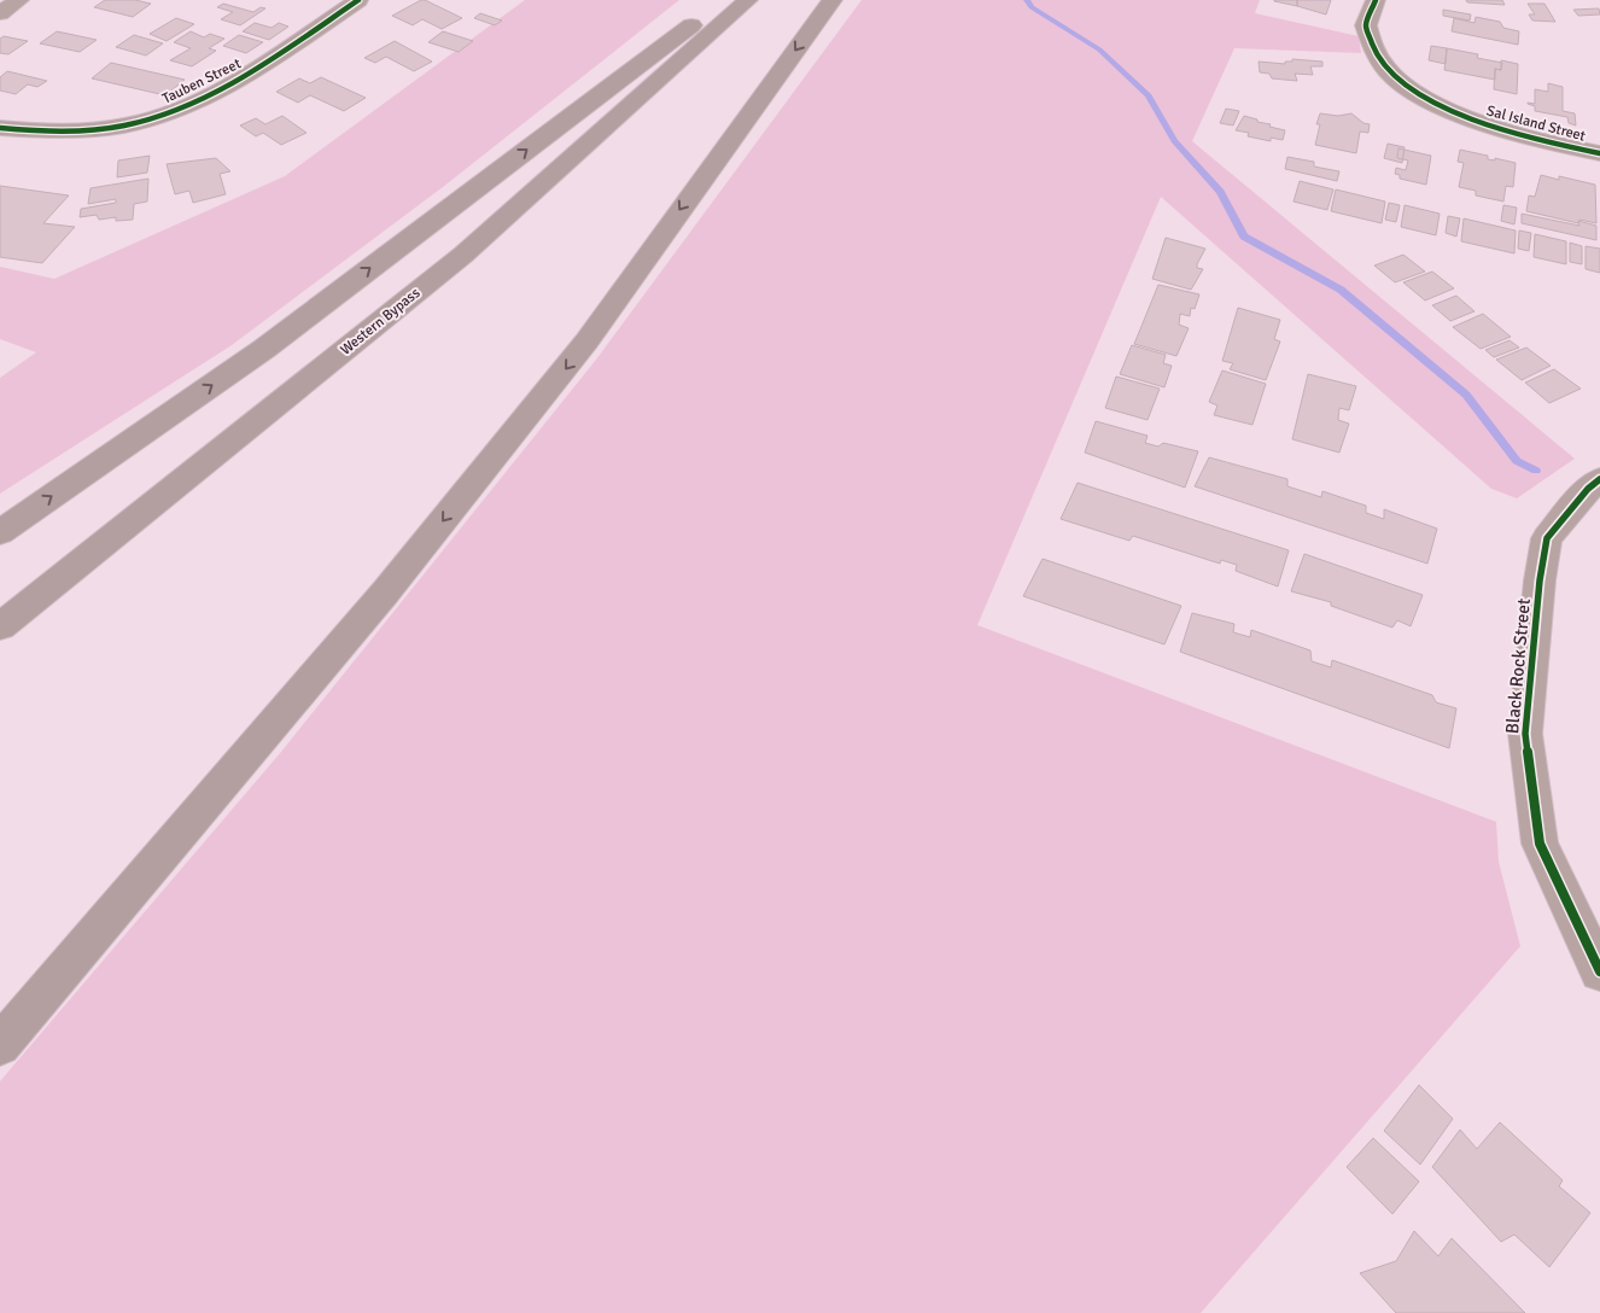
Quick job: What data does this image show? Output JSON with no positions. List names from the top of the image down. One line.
{"streets":{"highway":["Western Bypass"],"street":["Tauben Street","Sal Island Street","Black Rock Street"]}}
